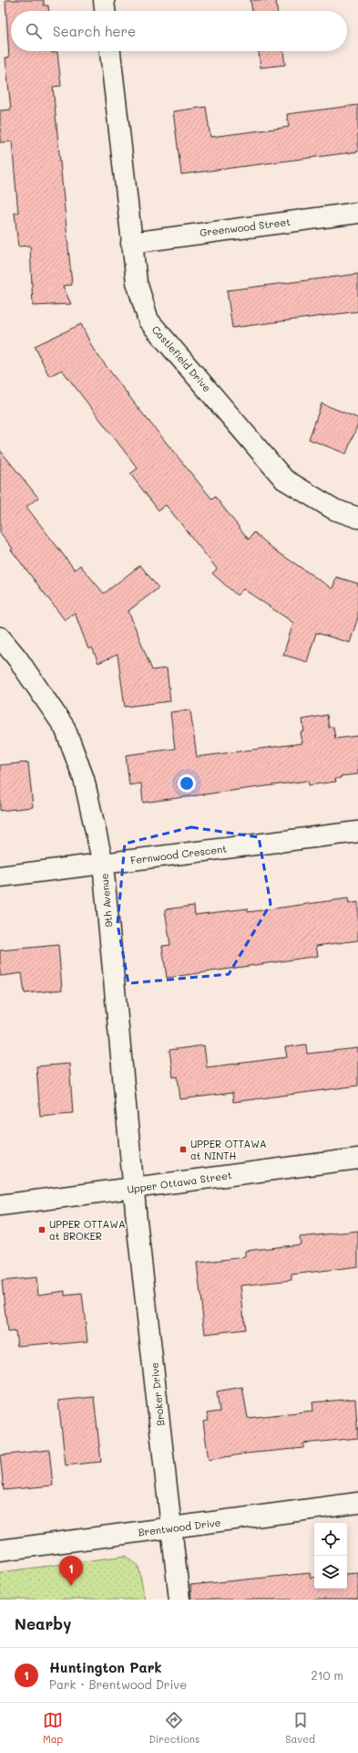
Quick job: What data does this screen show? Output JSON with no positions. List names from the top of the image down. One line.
{"streets":{"street":["Greenwood Street","Castlefield Drive","Fernwood Crescent","9th Avenue","Upper Ottawa Street","Broker Drive","Brentwood Drive"]},"crossings":[["Greenwood Street","Castlefield Drive"],["Fernwood Crescent","9th Avenue"],["9th Avenue","Upper Ottawa Street"],["9th Avenue","Broker Drive"],["Upper Ottawa Street","Broker Drive"],["Broker Drive","Brentwood Drive"]],"places":{"transit":["UPPER OTTAWA at NINTH","UPPER OTTAWA at BROKER"]},"page":{"search":"Search here","pins":"1","heading":"Nearby","list":[{"mark":"1","name":"Huntington Park","note":"Park · Brentwood Drive","value":"210 m"}],"nav":["Map","Directions","Saved"]}}
